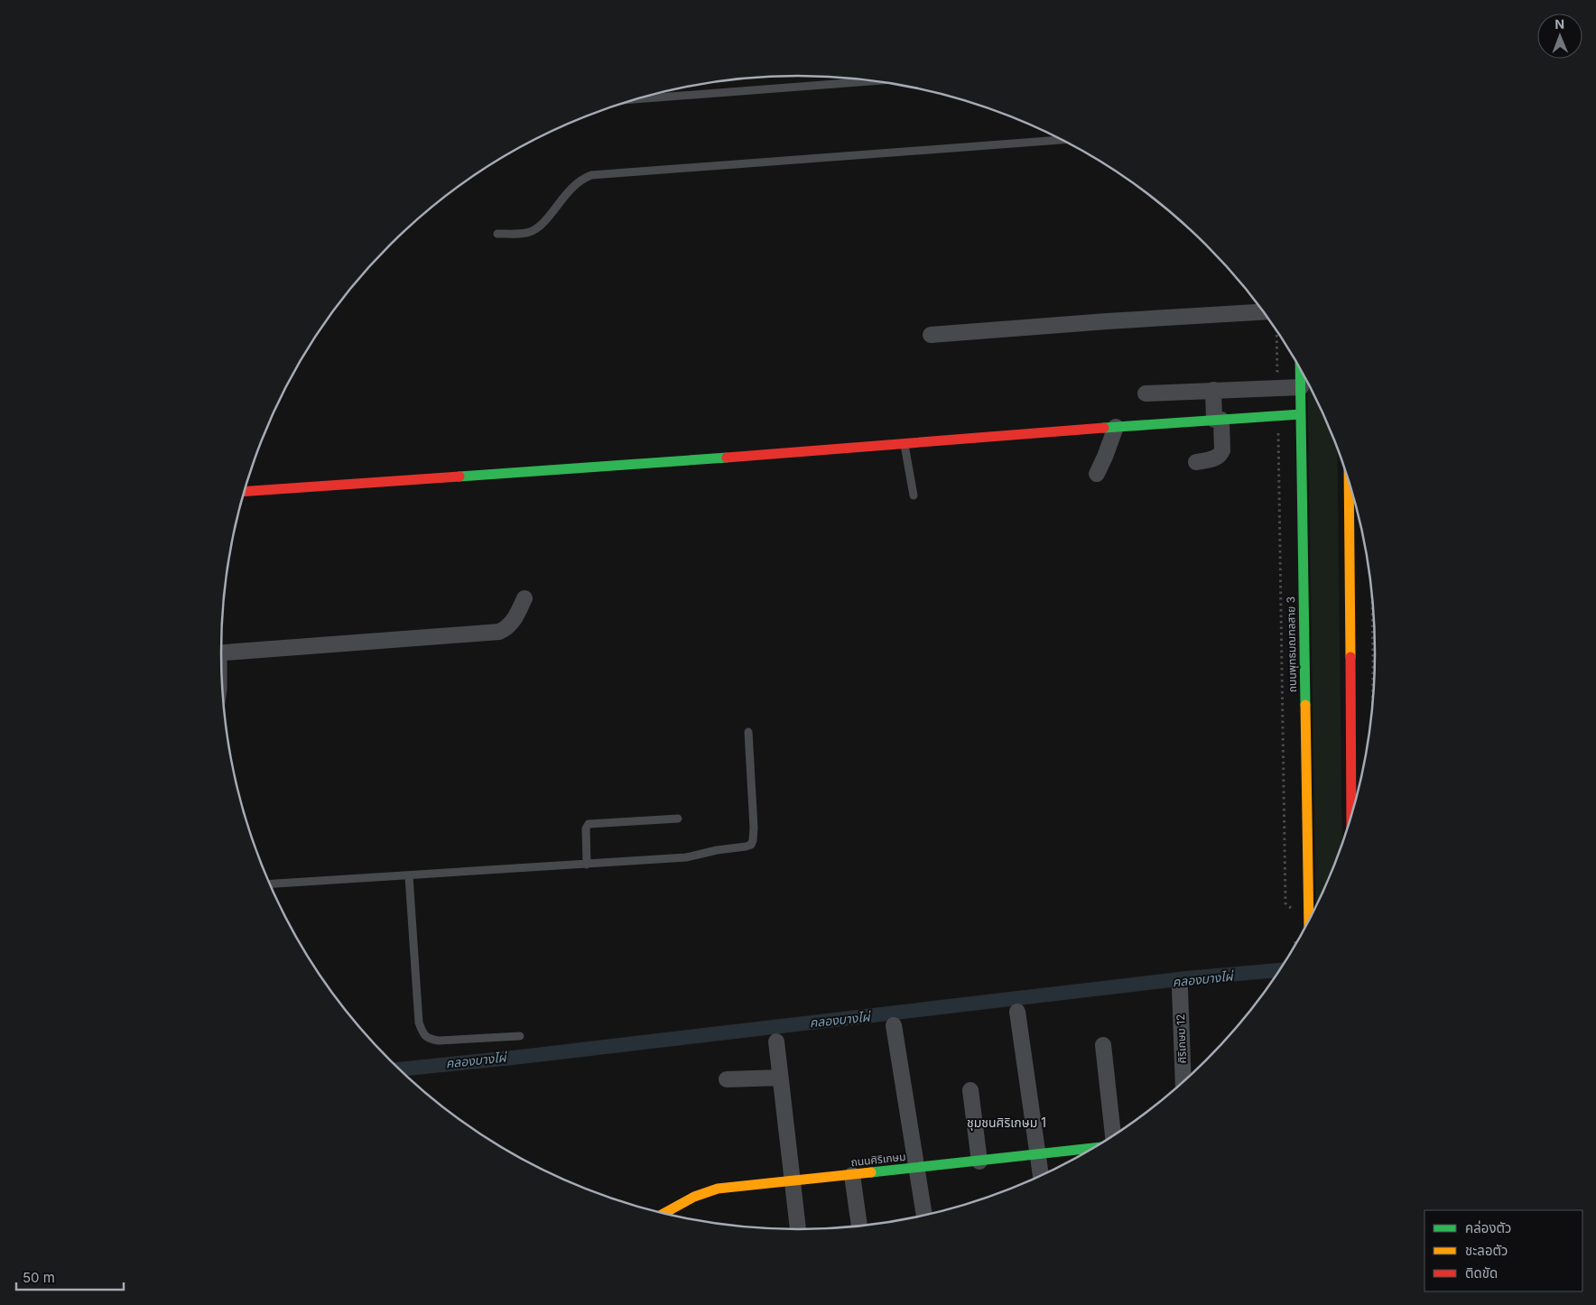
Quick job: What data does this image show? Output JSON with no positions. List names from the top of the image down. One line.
{"streets":{"street":["ถนนพุทธมณฑลสาย 3","ศิริเกษม 12","ถนนศิริเกษม"]},"districts":["ชุมชนศิริเกษม 1"],"water":["คลองบางไผ่"],"legend":["คล่องตัว","ชะลอตัว","ติดขัด"],"scale_bar":"50 m","north":"top"}
